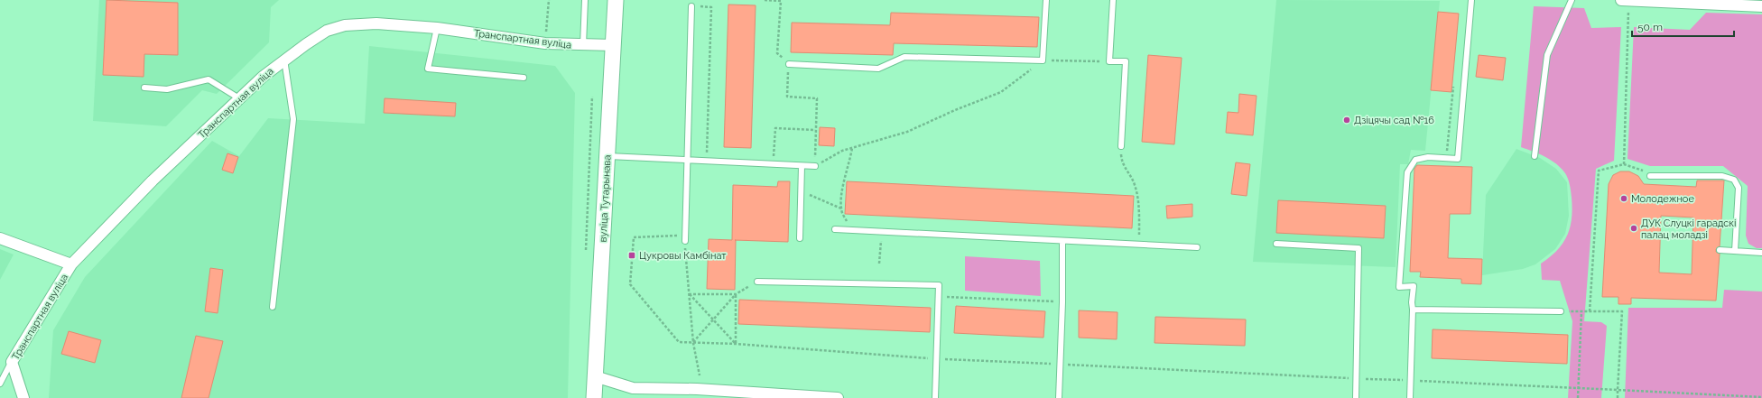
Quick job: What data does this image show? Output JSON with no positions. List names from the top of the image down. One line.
{"streets":{"street":["Транспартная вуліца","вуліца Тутарынава"]},"crossings":[["Транспартная вуліца","вуліца Тутарынава"]],"places":{"other":["Дзіцячы сад №16","Молодежное","ДУК Слуцкі гарадскі палац моладзі"],"transit":["Цукровы Камбінат"]},"scale_bar":"50 m"}
